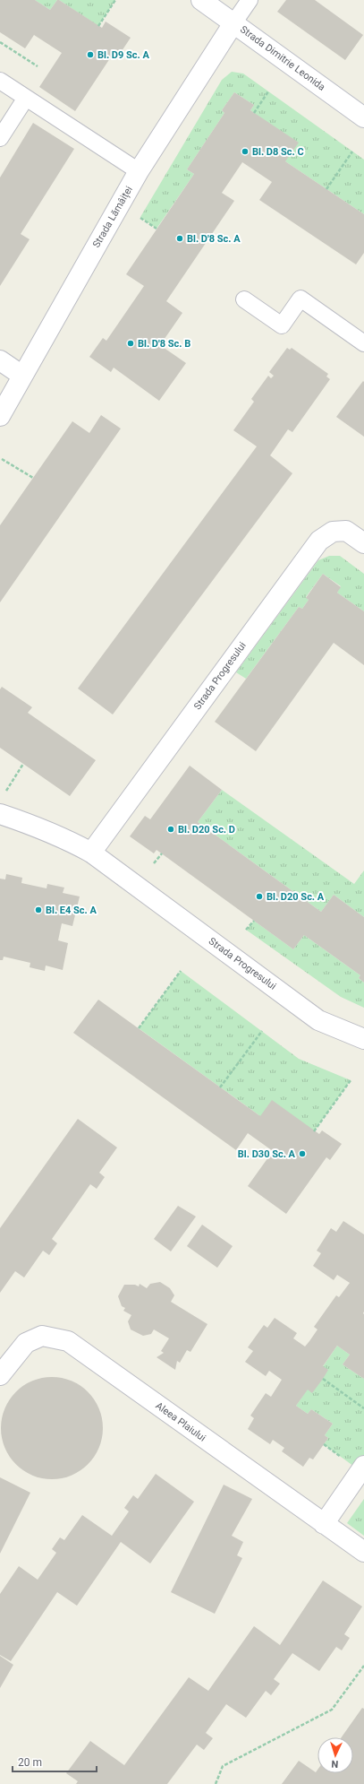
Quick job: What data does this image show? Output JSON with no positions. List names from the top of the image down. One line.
{"streets":{"street":["Strada Dimitrie Leonida","Strada Lămâiței","Strada Progresului","Aleea Plaiului"]},"crossings":[["Strada Dimitrie Leonida","Strada Lămâiței"]],"places":["Bl. D9 Sc. A","Bl. D8 Sc. C","Bl. D'8 Sc. A","Bl. D'8 Sc. B","Bl. D20 Sc. D","Bl. D20 Sc. A","Bl. E4 Sc. A","Bl. D30 Sc. A"],"scale_bar":"20 m","north":"bottom"}
